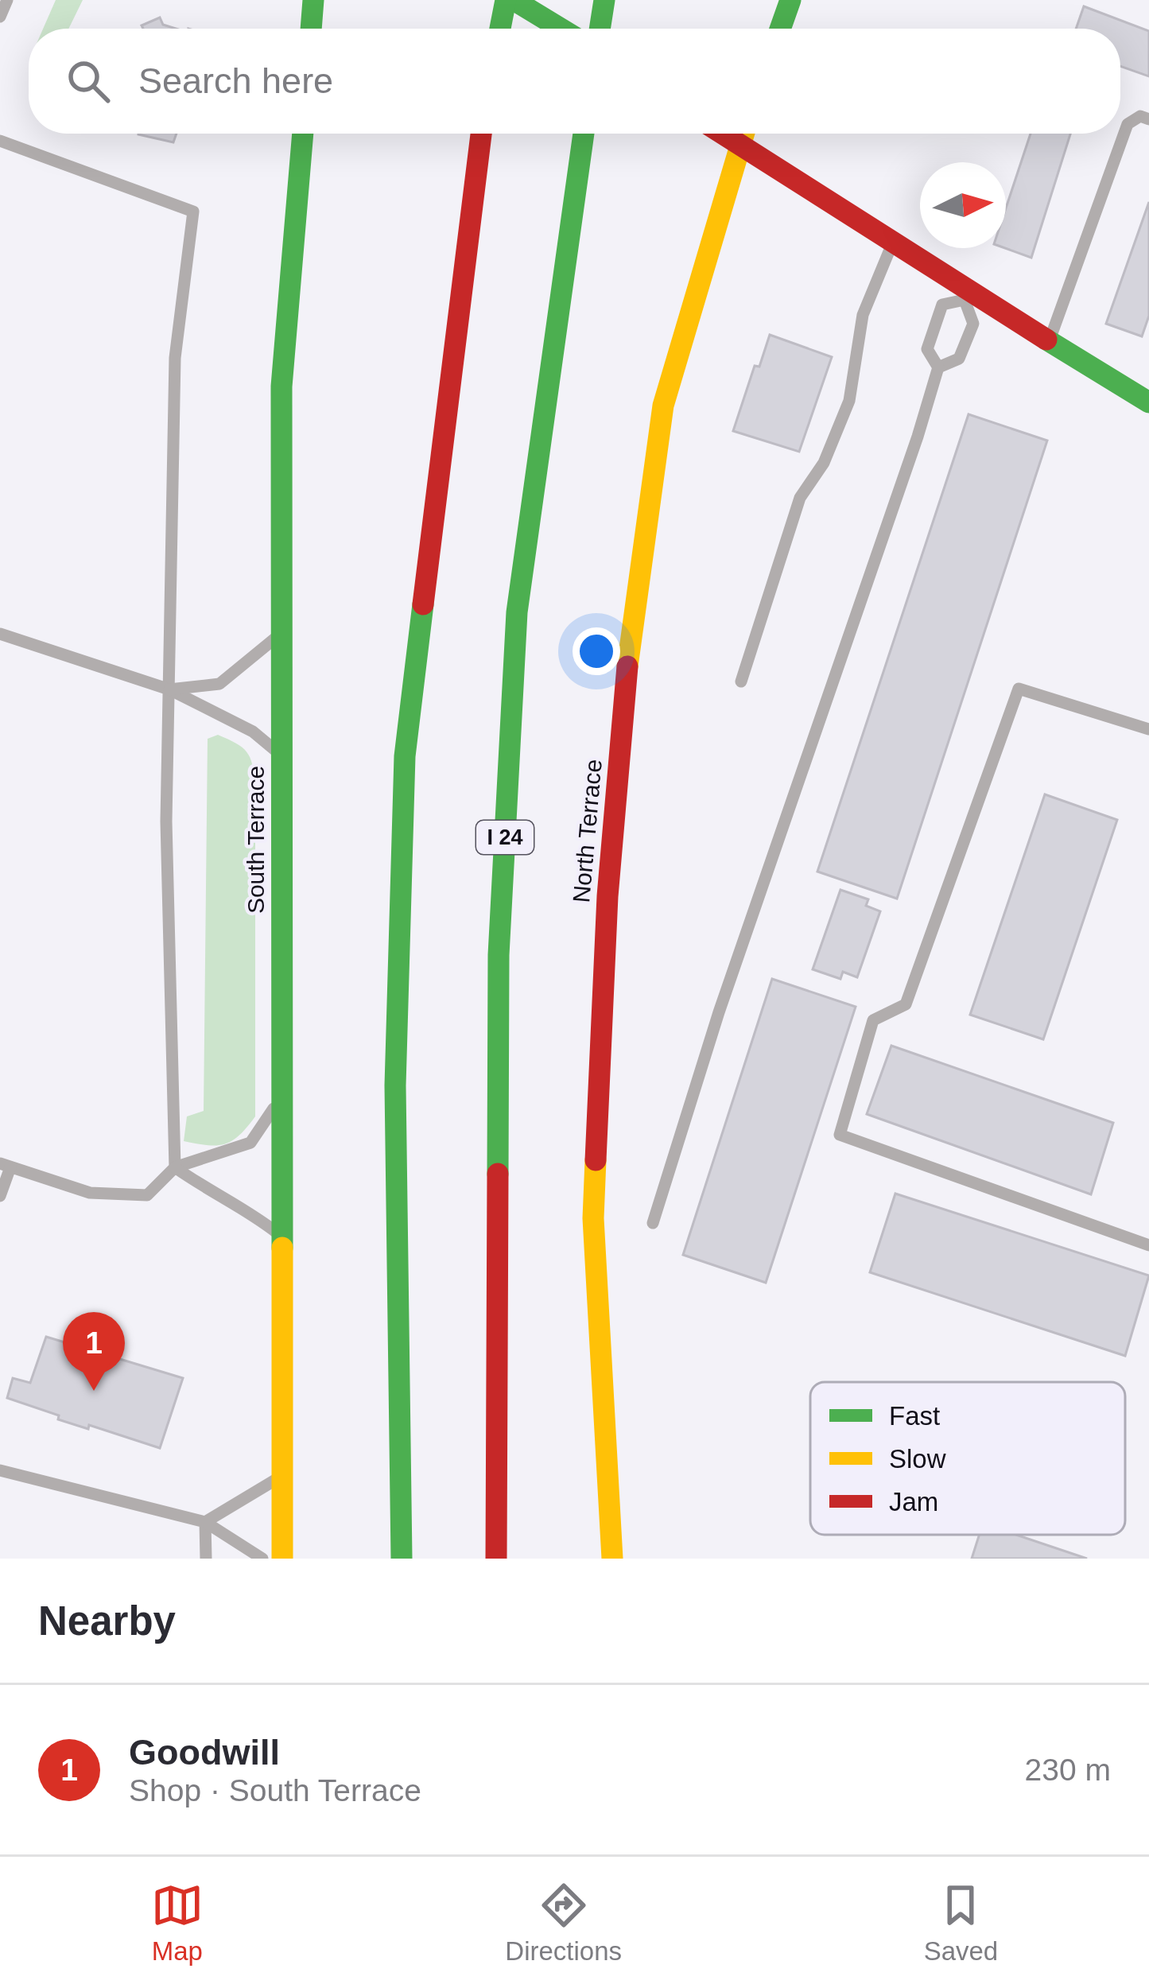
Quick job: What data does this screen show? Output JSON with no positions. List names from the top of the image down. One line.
{"streets":{"main road":["North Terrace","I 24","South Terrace"]},"legend":["Fast","Slow","Jam"],"north":"right","page":{"search":"Search here","pins":"1","heading":"Nearby","list":[{"mark":"1","name":"Goodwill","note":"Shop · South Terrace","value":"230 m"}],"nav":["Map","Directions","Saved"]}}
